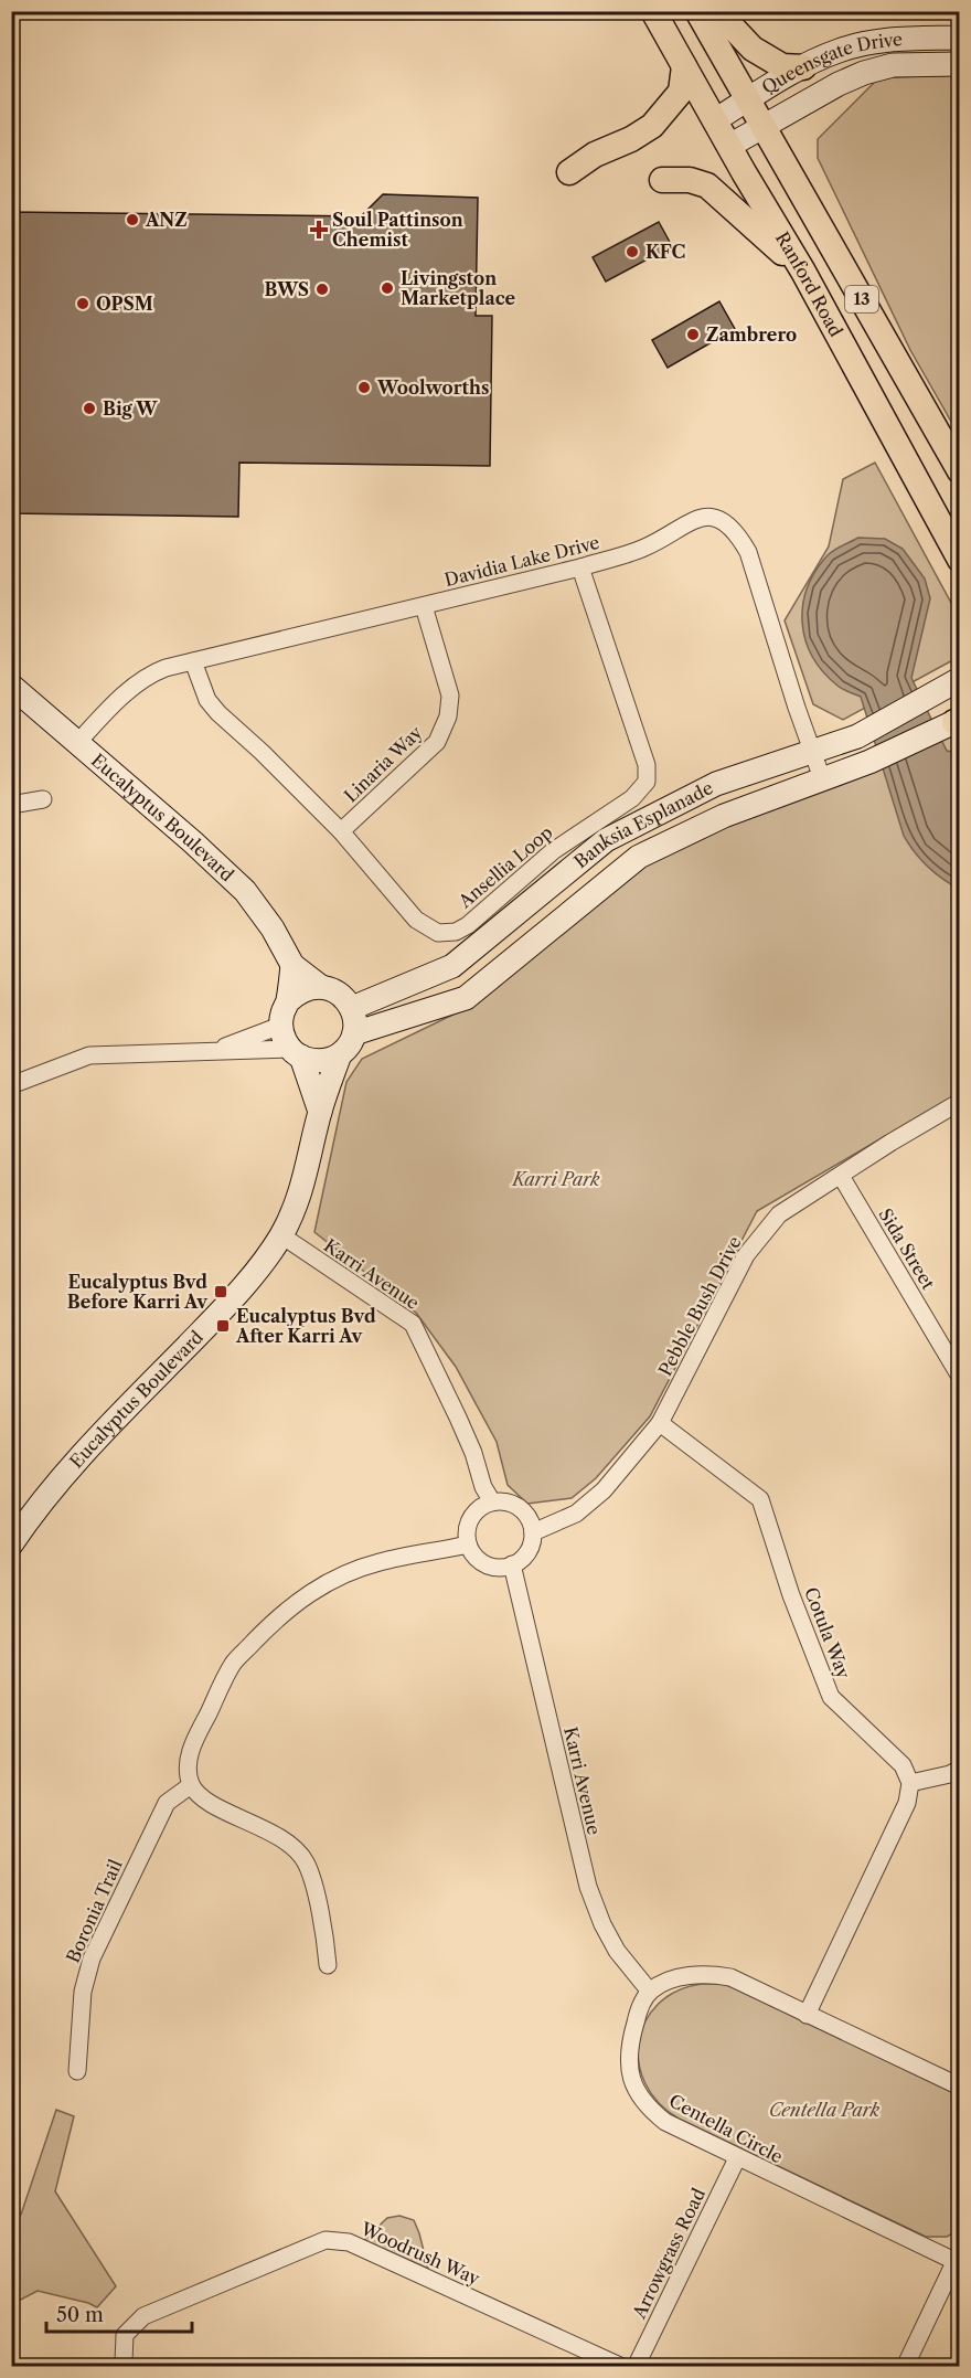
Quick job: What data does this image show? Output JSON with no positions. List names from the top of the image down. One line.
{"streets":{"main road":["Ranford Road","13"],"street":["Queensgate Drive","Davidia Lake Drive","Linaria Way","Eucalyptus Boulevard","Banksia Esplanade","Ansellia Loop","Sida Street","Karri Avenue","Pebble Bush Drive","Cotula Way","Boronia Trail","Centella Circle","Woodrush Way","Arrowgrass Road"]},"crossings":[["Queensgate Drive","Ranford Road"],["Davidia Lake Drive","Linaria Way"],["Davidia Lake Drive","Eucalyptus Boulevard"],["Davidia Lake Drive","Banksia Esplanade"],["Davidia Lake Drive","Ansellia Loop"],["Linaria Way","Ansellia Loop"],["Eucalyptus Boulevard","Banksia Esplanade"],["Eucalyptus Boulevard","Karri Avenue"],["Sida Street","Pebble Bush Drive"],["Karri Avenue","Pebble Bush Drive"],["Karri Avenue","Centella Circle"],["Pebble Bush Drive","Cotula Way"],["Centella Circle","Arrowgrass Road"]],"parks":["Karri Park","Centella Park"],"places":{"other":["ANZ","KFC","Livingston Marketplace","BWS","OPSM","Zambrero","Woolworths","Big W"],"health":["Soul Pattinson Chemist"],"transit":["Eucalyptus Bvd Before Karri Av","Eucalyptus Bvd After Karri Av"]},"scale_bar":"50 m"}
